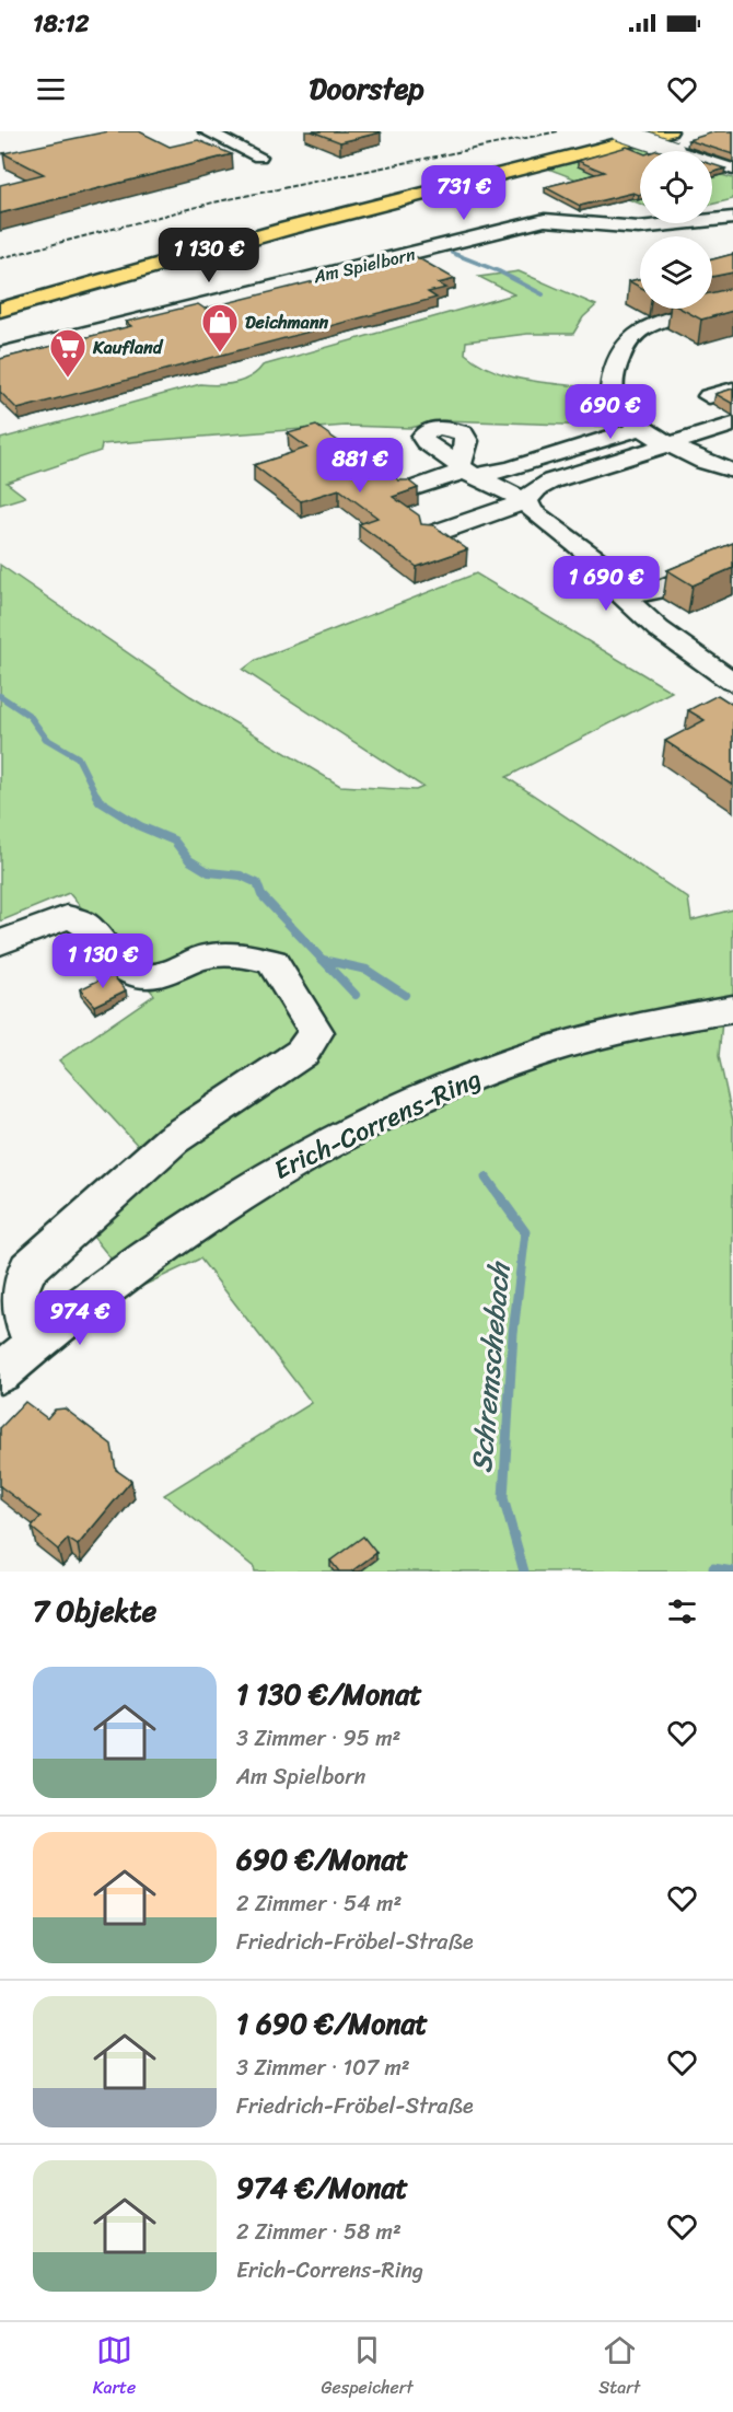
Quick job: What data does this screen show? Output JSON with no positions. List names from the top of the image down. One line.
{"streets":{"street":["Am Spielborn","Erich-Correns-Ring"]},"water":["Schremschebach"],"places":{"shop":["Deichmann"],"supermarket":["Kaufland"]},"page":{"status":"18:12","header":"Doorstep","price":["731 €","1 130 €","690 €","881 €","1 690 €","1 130 €","974 €"],"heading":"7 Objekte","list":[{"name":"1 130 €/Monat","note":"3 Zimmer · 95 m² · Am Spielborn"},{"name":"690 €/Monat","note":"2 Zimmer · 54 m² · Friedrich-Fröbel-Straße"},{"name":"1 690 €/Monat","note":"3 Zimmer · 107 m² · Friedrich-Fröbel-Straße"},{"name":"974 €/Monat","note":"2 Zimmer · 58 m² · Erich-Correns-Ring"}],"tabs":["Karte","Gespeichert","Start"]}}
